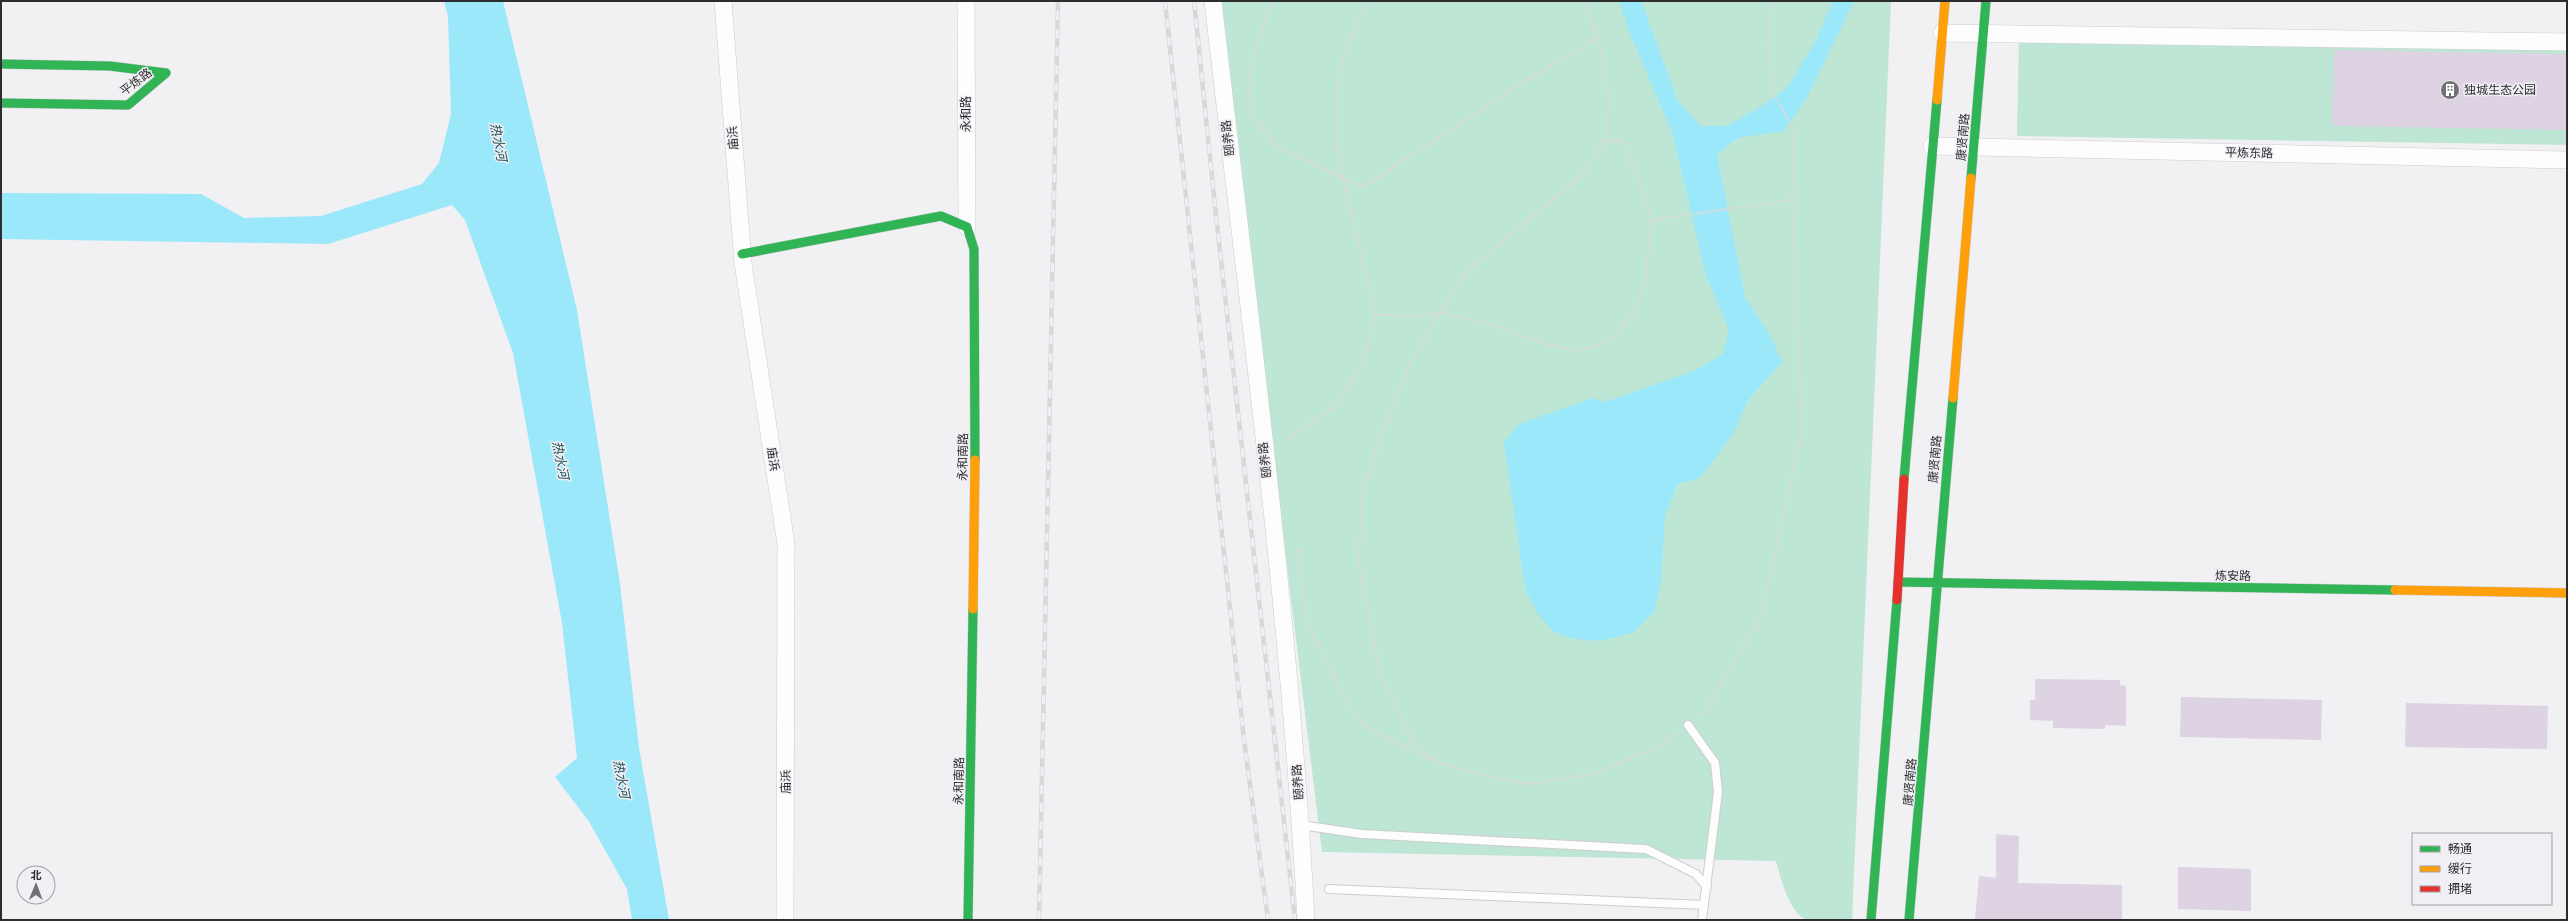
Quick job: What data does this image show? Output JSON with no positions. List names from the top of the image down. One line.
{"streets":{"street":["平炼路","永和路","康贤南路","庙浜","颐养路","平炼东路","永和南路","炼安路"]},"crossings":[["永和路","永和南路"],["康贤南路","平炼东路"],["康贤南路","炼安路"]],"water":["热水河"],"places":{"building":["独城生态公园"]},"legend":["畅通","缓行","拥堵"],"north":"top"}
